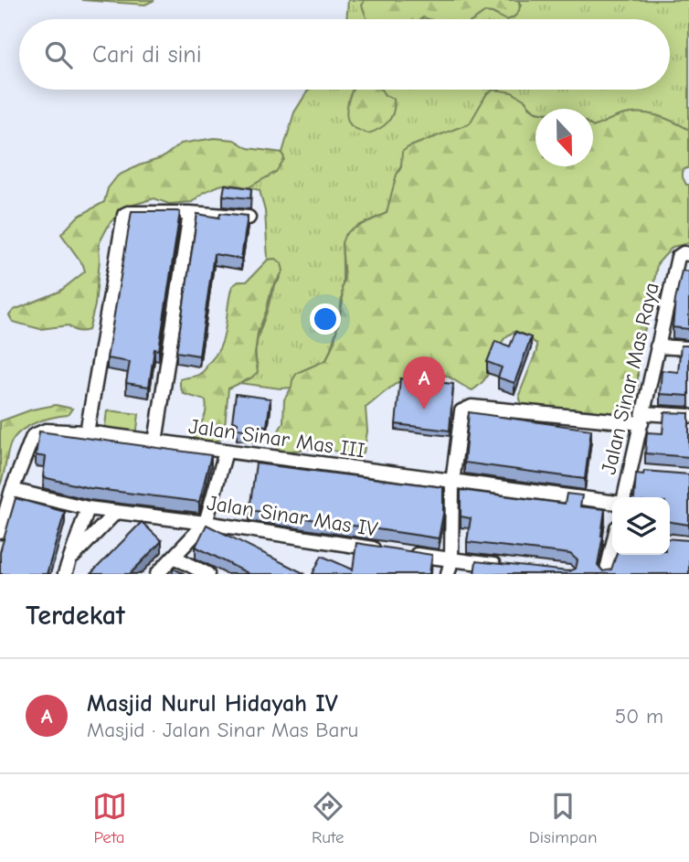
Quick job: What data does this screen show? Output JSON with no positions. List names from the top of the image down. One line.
{"streets":{"street":["Jalan Sinar Mas Raya","Jalan Sinar Mas III","Jalan Sinar Mas IV"]},"crossings":[["Jalan Sinar Mas III","Jalan Sinar Mas IV"]],"north":"bottom","page":{"search":"Cari di sini","pins":"A","heading":"Terdekat","list":[{"mark":"A","name":"Masjid Nurul Hidayah IV","note":"Masjid · Jalan Sinar Mas Baru","value":"50 m"}],"nav":["Peta","Rute","Disimpan"]}}
